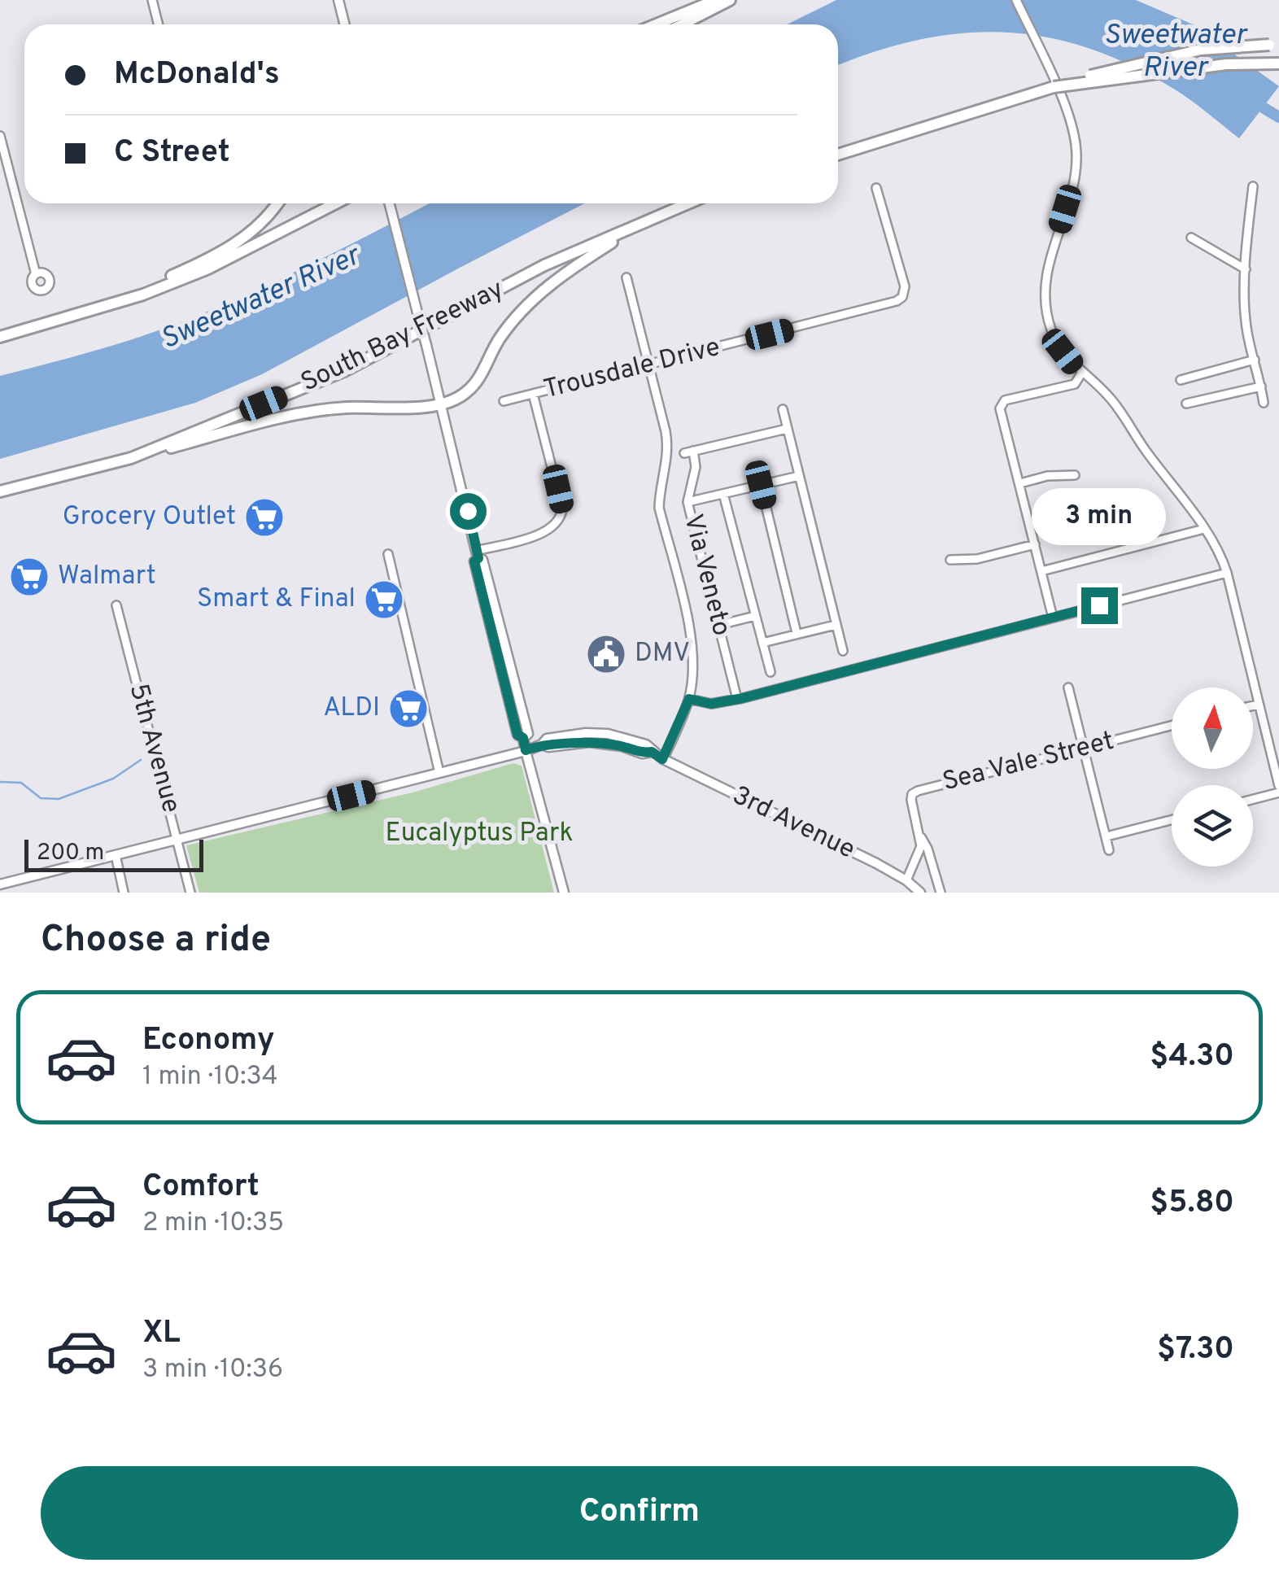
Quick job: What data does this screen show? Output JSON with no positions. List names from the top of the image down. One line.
{"streets":{"highway":["South Bay Freeway"],"main road":["3rd Avenue"],"street":["Trousdale Drive","Via Veneto","5th Avenue","Sea Vale Street"]},"crossings":[["5th Avenue","3rd Avenue"],["Sea Vale Street","3rd Avenue"]],"water":["Sweetwater River"],"parks":["Eucalyptus Park"],"places":{"supermarket":["Grocery Outlet","Walmart","Smart & Final","ALDI"],"public building":["DMV"]},"scale_bar":"200 m","north":"top","page":{"banner":["McDonald's","C Street"],"bubble":"3 min","scale":"200 m","heading":"Choose a ride","list":[{"name":"Economy","note":"1 min · 10:34","value":"$4.30"},{"name":"Comfort","note":"2 min · 10:35","value":"$5.80"},{"name":"XL","note":"3 min · 10:36","value":"$7.30"}],"buttons":"Confirm"}}
